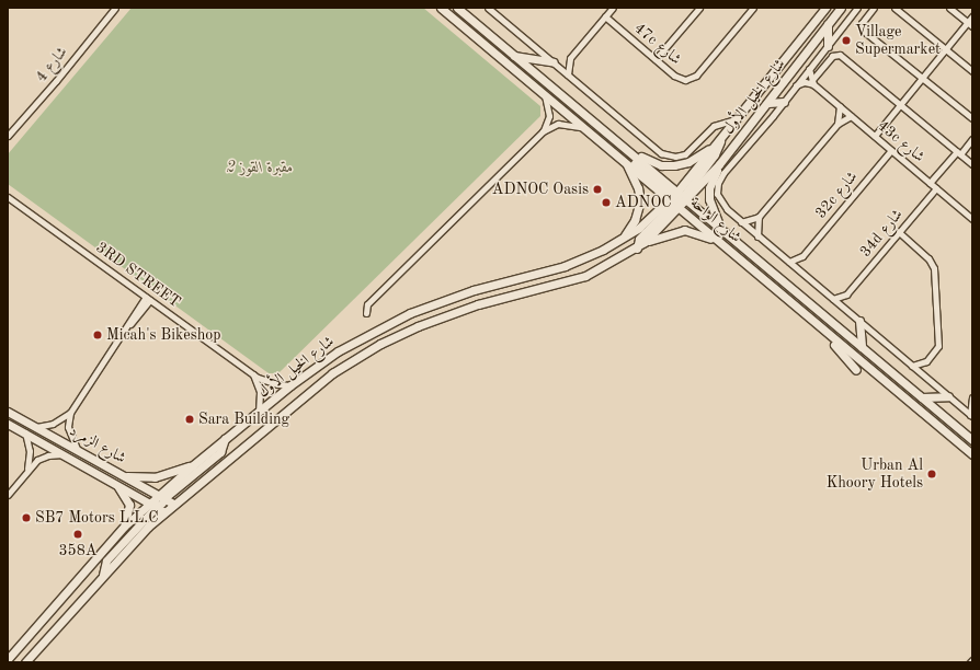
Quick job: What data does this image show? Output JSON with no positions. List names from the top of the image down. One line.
{"streets":{"main road":["شارع الخيل الأول","شارع الواحة","شارع الزمرد"],"street":["47c شارع","شارع 4","43c شارع","32c شارع","34d شارع","3RD STREET"]},"crossings":[["شارع الخيل الأول","شارع الواحة"],["شارع الخيل الأول","3RD STREET"],["شارع الخيل الأول","شارع الزمرد"],["43c شارع","32c شارع"],["43c شارع","34d شارع"]],"parks":["مقبرة القوز 2"],"places":["Village Supermarket","ADNOC Oasis","ADNOC","Micah's Bikeshop","Sara Building","Urban Al Khoory Hotels","SB7 Motors L.L.C","358A"]}
